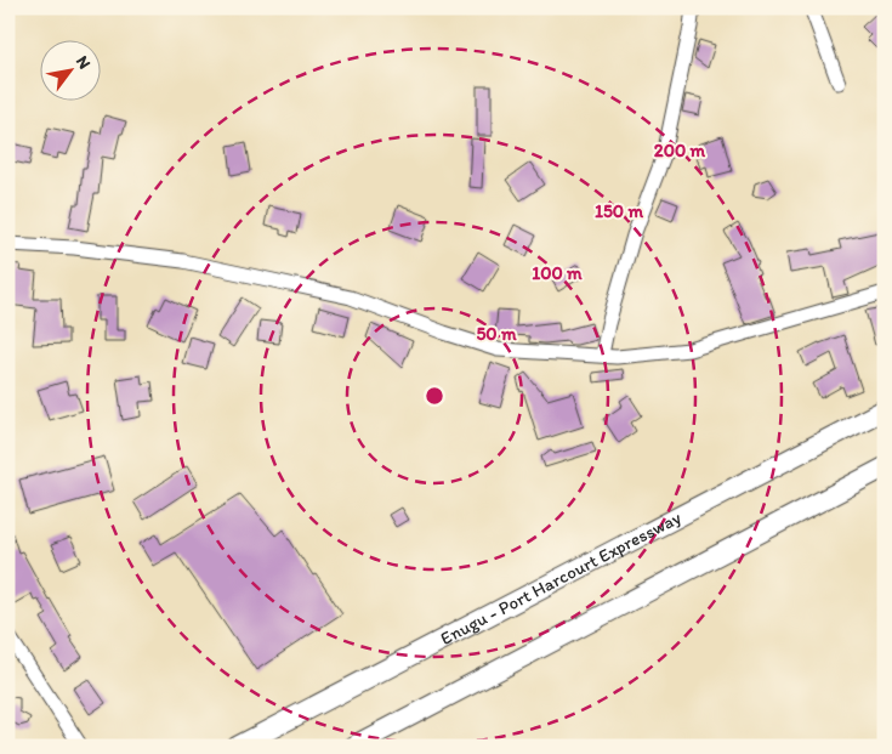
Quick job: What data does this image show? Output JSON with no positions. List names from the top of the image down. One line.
{"streets":{"highway":["Enugu - Port Harcourt Expressway"]},"north":"top right","rings":["200 m","150 m","100 m","50 m"]}
